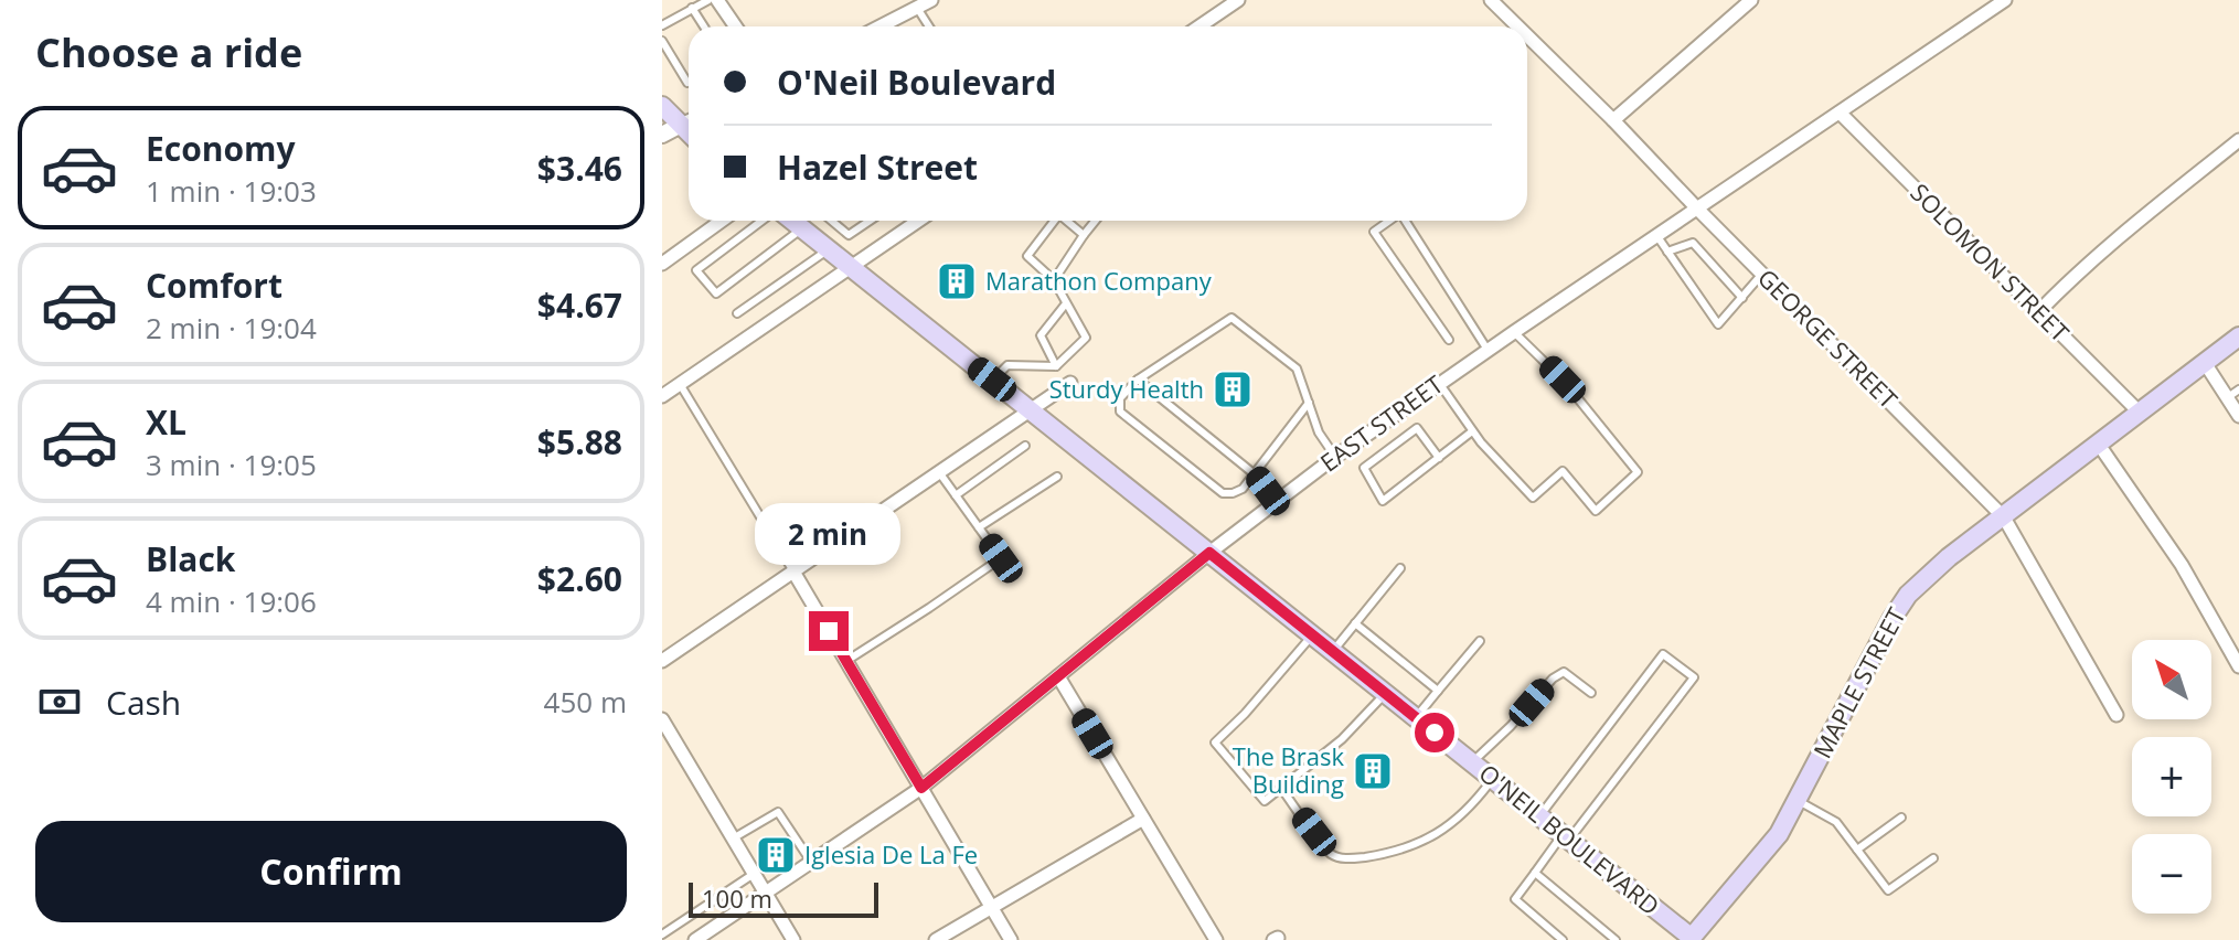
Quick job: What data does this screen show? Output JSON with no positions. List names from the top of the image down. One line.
{"streets":{"main road":["MAPLE STREET","O'NEIL BOULEVARD"],"street":["SOLOMON STREET","GEORGE STREET","EAST STREET"]},"crossings":[["SOLOMON STREET","EAST STREET"],["SOLOMON STREET","MAPLE STREET"],["GEORGE STREET","EAST STREET"],["GEORGE STREET","MAPLE STREET"],["EAST STREET","O'NEIL BOULEVARD"],["MAPLE STREET","O'NEIL BOULEVARD"]],"places":{"building":["Marathon Company","Sturdy Health","The Brask Building","Iglesia De La Fe"]},"scale_bar":"100 m","north":"top left","page":{"heading":"Choose a ride","banner":["O'Neil Boulevard","Hazel Street"],"list":[{"name":"Economy","note":"1 min · 19:03","value":"$3.46"},{"name":"Comfort","note":"2 min · 19:04","value":"$4.67"},{"name":"XL","note":"3 min · 19:05","value":"$5.88"},{"name":"Black","note":"4 min · 19:06","value":"$2.60"}],"bubble":"2 min","map_buttons":["+","−"],"pay":["Cash","450 m"],"buttons":"Confirm","scale":"100 m"}}
